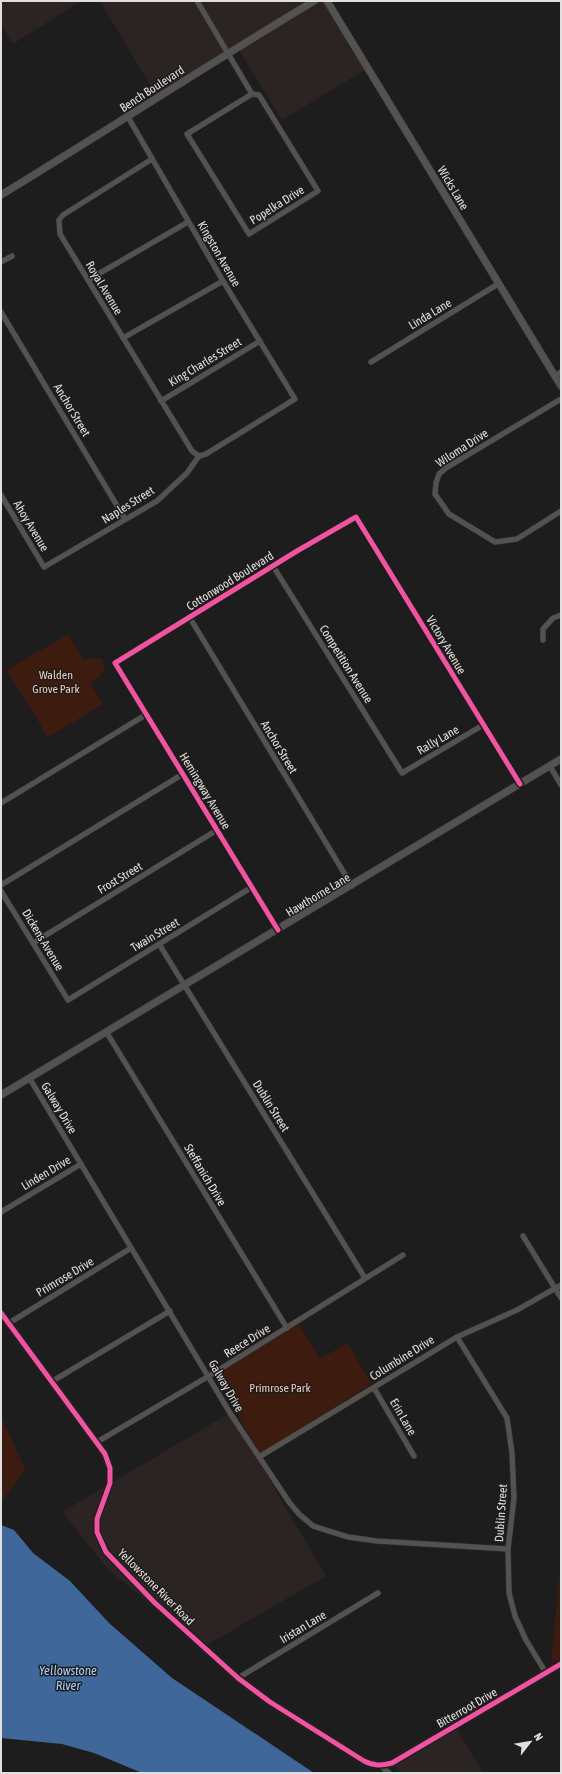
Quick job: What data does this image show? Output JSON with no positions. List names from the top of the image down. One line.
{"streets":{"street":["Bench Boulevard","Wicks Lane","Popelka Drive","Kingston Avenue","Royal Avenue","Linda Lane","King Charles Street","Anchor Street","Wiloma Drive","Naples Street","Ahoy Avenue","Cottonwood Boulevard","Victory Avenue","Competition Avenue","Rally Lane","Hemingway Avenue","Frost Street","Hawthorne Lane","Twain Street","Dickens Avenue","Dublin Street","Galway Drive","Linden Drive","Steffanich Drive","Primrose Drive","Reece Drive","Columbine Drive","Erin Lane","Yellowstone River Road","Iristan Lane","Bitterroot Drive"]},"crossings":[["Bench Boulevard","Popelka Drive"],["Bench Boulevard","Kingston Avenue"],["Wicks Lane","Linda Lane"],["Kingston Avenue","Royal Avenue"],["Kingston Avenue","King Charles Street"],["Kingston Avenue","Naples Street"],["Royal Avenue","King Charles Street"],["Royal Avenue","Naples Street"],["Anchor Street","Naples Street"],["Anchor Street","Cottonwood Boulevard"],["Anchor Street","Hawthorne Lane"],["Naples Street","Ahoy Avenue"],["Cottonwood Boulevard","Victory Avenue"],["Cottonwood Boulevard","Competition Avenue"],["Cottonwood Boulevard","Hemingway Avenue"],["Victory Avenue","Rally Lane"],["Victory Avenue","Hawthorne Lane"],["Competition Avenue","Rally Lane"],["Hemingway Avenue","Frost Street"],["Hemingway Avenue","Hawthorne Lane"],["Hemingway Avenue","Twain Street"],["Frost Street","Dickens Avenue"],["Hawthorne Lane","Dublin Street"],["Hawthorne Lane","Galway Drive"],["Hawthorne Lane","Steffanich Drive"],["Twain Street","Dickens Avenue"],["Twain Street","Dublin Street"],["Dublin Street","Galway Drive"],["Dublin Street","Reece Drive"],["Dublin Street","Columbine Drive"],["Dublin Street","Bitterroot Drive"],["Galway Drive","Linden Drive"],["Galway Drive","Primrose Drive"],["Galway Drive","Reece Drive"],["Galway Drive","Columbine Drive"],["Steffanich Drive","Reece Drive"],["Primrose Drive","Yellowstone River Road"],["Reece Drive","Yellowstone River Road"],["Columbine Drive","Erin Lane"],["Yellowstone River Road","Iristan Lane"],["Yellowstone River Road","Bitterroot Drive"]],"water":["Yellowstone River"],"parks":["Walden Grove Park","Primrose Park"],"north":"top right"}
